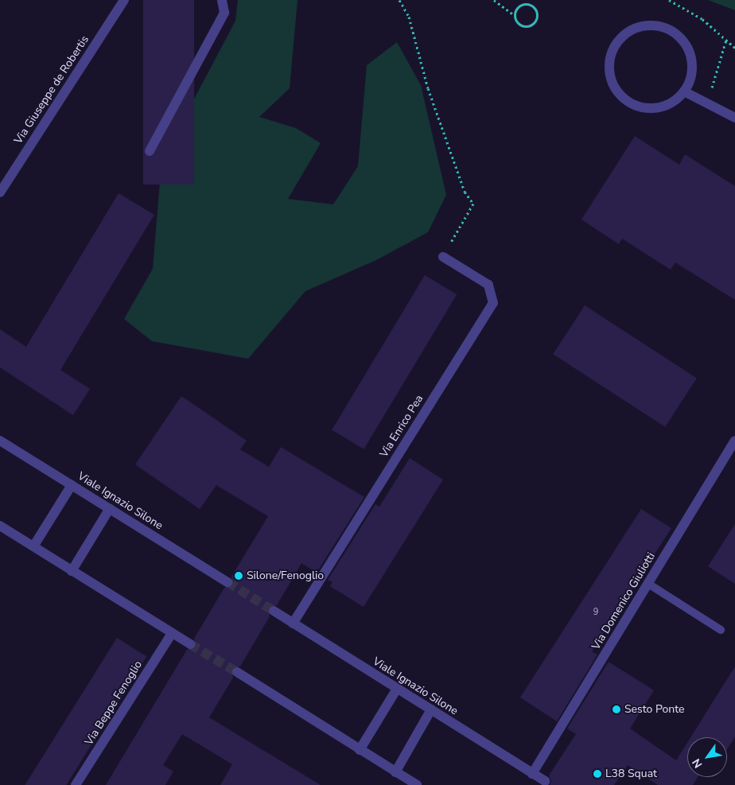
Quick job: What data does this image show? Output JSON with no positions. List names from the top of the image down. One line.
{"streets":{"street":["Via Giuseppe de Robertis","Via Enrico Pea","Viale Ignazio Silone","Via Domenico Giuliotti","Via Beppe Fenoglio"]},"crossings":[["Via Enrico Pea","Viale Ignazio Silone"],["Viale Ignazio Silone","Via Domenico Giuliotti"]],"places":["Silone/Fenoglio","Sesto Ponte","L38 Squat"],"house_numbers":["9"],"north":"bottom left"}
